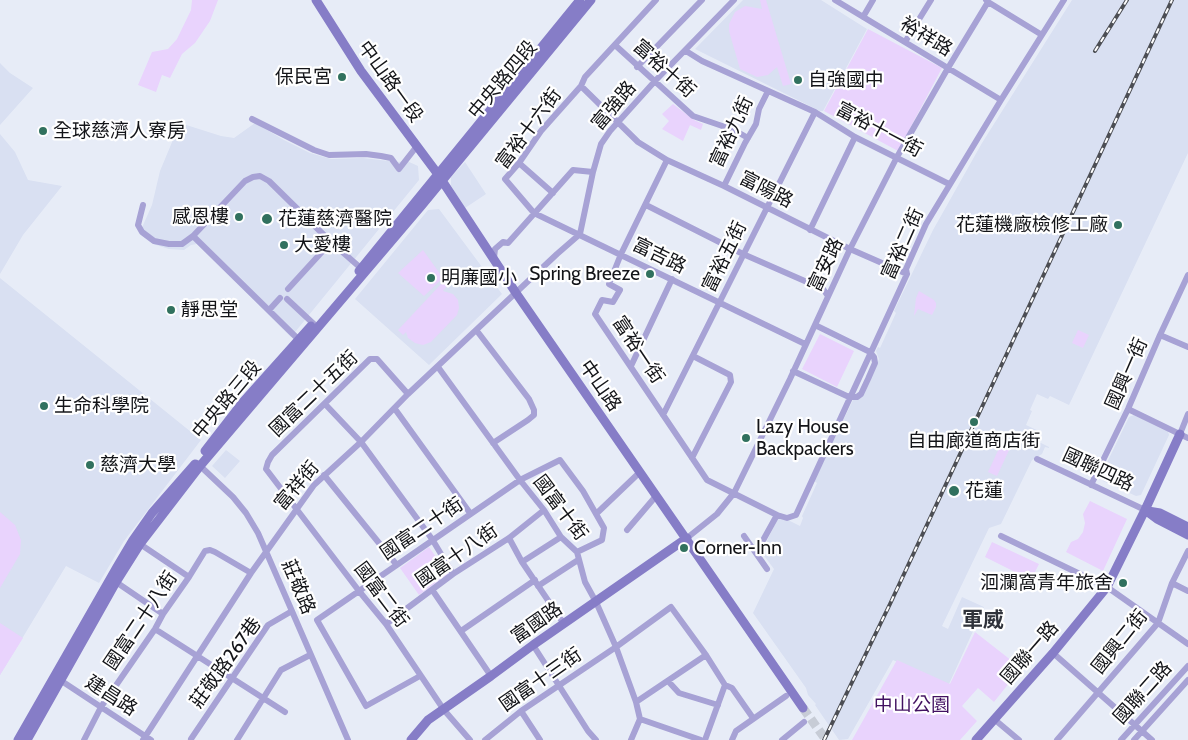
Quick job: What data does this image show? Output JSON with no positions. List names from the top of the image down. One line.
{"streets":{"street":["裕祥路","富裕十街","中央路四段","中山路一段","富強路","富裕十六街","富裕十一街","富裕九街","富陽路","富裕二街","富吉路","富裕五街","富安路","富裕一街","國興一街","中山路","國富二十五街","中央路三段","國聯四路","富祥街","國富十街","國富二十街","國富十八街","莊敬路","國富二街","國富二十八街","富國路","國興二街","國聯一路","莊敬路267巷","國富十三街","國聯二路","建昌路"]},"crossings":[["裕祥路","富裕二街"],["裕祥路","富安路"],["富裕十街","富強路"],["富裕十街","富裕九街"],["中央路四段","中山路一段"],["中央路四段","中山路"],["中央路四段","中央路三段"],["中山路一段","中山路"],["中山路一段","中央路三段"],["富強路","富裕十六街"],["富強路","富裕十一街"],["富強路","富陽路"],["富強路","富吉路"],["富裕十六街","富陽路"],["富裕十六街","富吉路"],["富裕十一街","富裕九街"],["富裕十一街","富裕二街"],["富裕十一街","富裕五街"],["富裕十一街","富安路"],["富裕九街","富陽路"],["富陽路","富裕二街"],["富陽路","富裕五街"],["富陽路","富安路"],["富陽路","富裕一街"],["富吉路","富裕五街"],["富吉路","富安路"],["富吉路","富裕一街"],["富裕五街","富裕一街"],["富安路","富裕一街"],["富安路","中山路"],["富安路","富國路"],["國興一街","國聯四路"],["中山路","中央路三段"],["中山路","富祥街"],["中山路","富國路"],["國富二十五街","富祥街"],["國富二十五街","國富二街"],["中央路三段","莊敬路"],["中央路三段","建昌路"],["國聯四路","國聯一路"],["富祥街","國富十街"],["富祥街","莊敬路"],["富祥街","國富二街"],["富祥街","國富二十八街"],["富祥街","建昌路"],["國富十街","國富二十街"],["國富十街","國富十八街"],["國富十街","富國路"],["國富十街","國富十三街"],["國富二十街","國富二街"],["國富十八街","國富二街"],["莊敬路","莊敬路267巷"],["國富二街","富國路"],["國富二十八街","建昌路"]],"districts":["軍威"],"parks":["中山公園"],"places":["保民宮","自強國中","全球慈濟人寮房","感恩樓","花蓮慈濟醫院","花蓮機廠檢修工廠","大愛樓","Spring Breeze","明廉國小","靜思堂","生命科學院","自由廊道商店街","Lazy House Backpackers","慈濟大學","花蓮","Corner-Inn","洄瀾窩青年旅舍"]}
